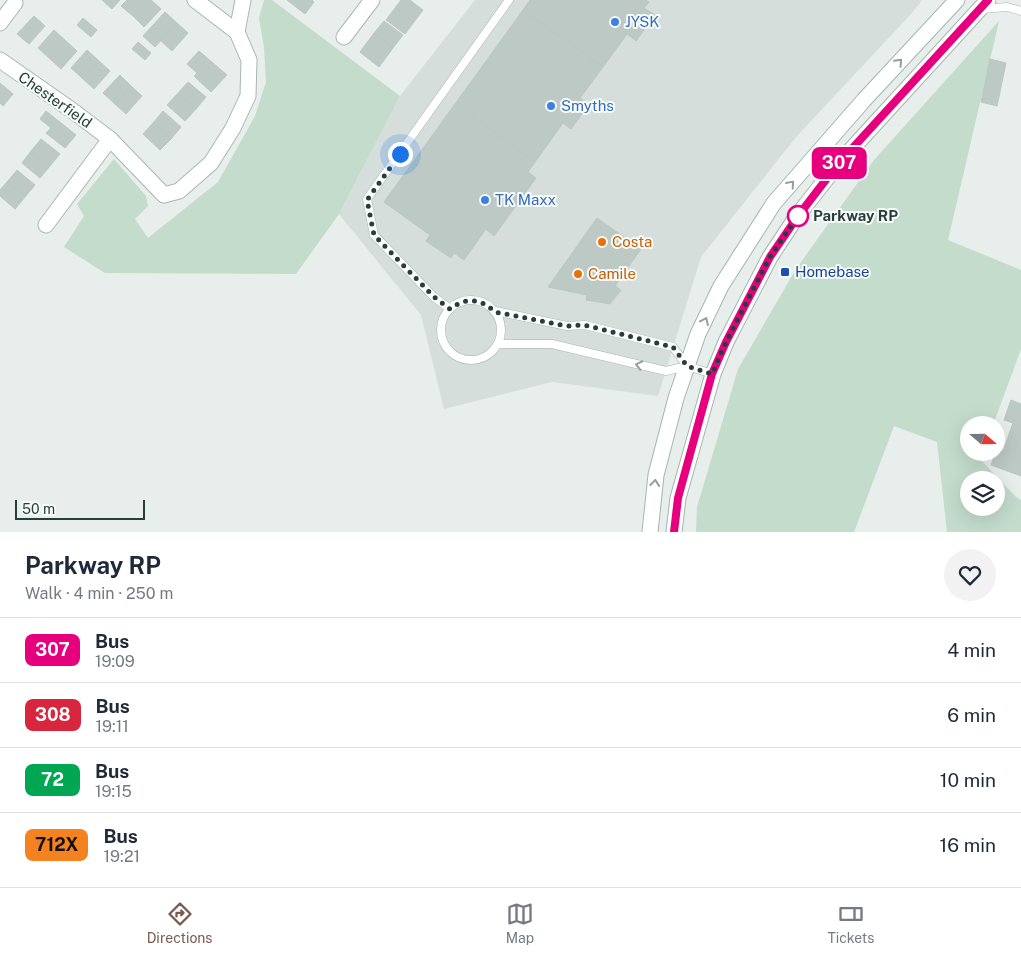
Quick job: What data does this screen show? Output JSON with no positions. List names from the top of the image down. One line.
{"streets":{"main road":["Chesterfield"]},"places":{"other":["JYSK","Smyths","TK Maxx","Parkway RP","Costa","Camile"],"transit":["Homebase"]},"lines":["bus line 307"],"scale_bar":"50 m","north":"right","page":{"on_map":"307","scale":"50 m","heading":["Parkway RP","Walk · 4 min · 250 m"],"list":[{"mark":"307","name":"Bus","note":"19:09","value":"4 min"},{"mark":"308","name":"Bus","note":"19:11","value":"6 min"},{"mark":"72","name":"Bus","note":"19:15","value":"10 min"},{"mark":"712X","name":"Bus","note":"19:21","value":"16 min"}],"tabs":["Directions","Map","Tickets"]}}
